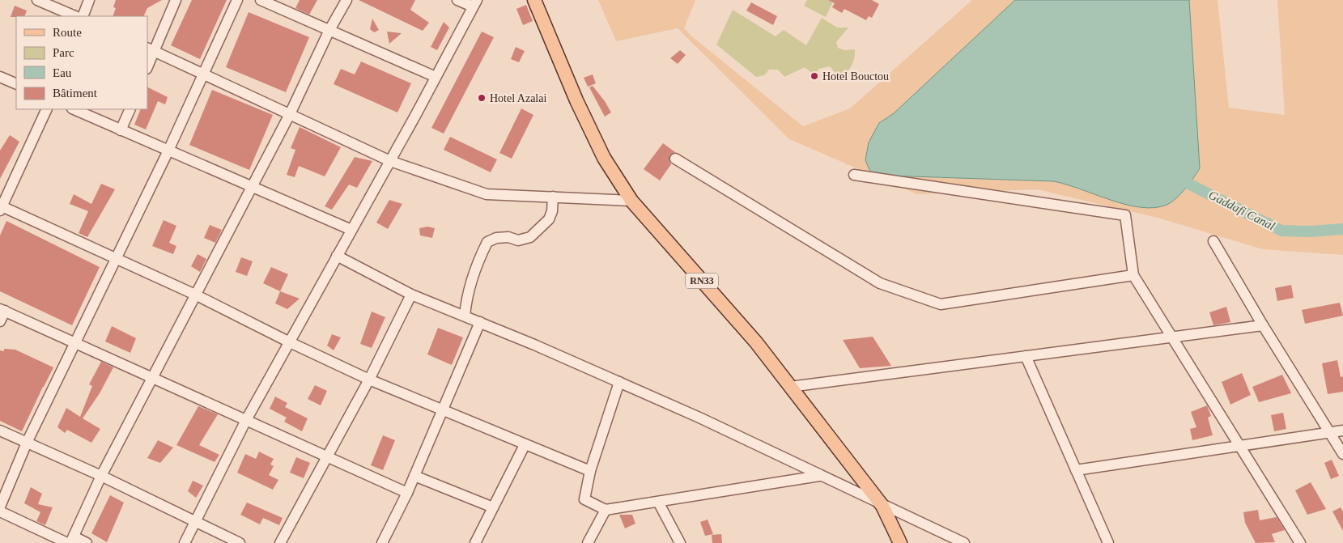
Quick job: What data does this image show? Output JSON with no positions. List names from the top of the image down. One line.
{"streets":{"main road":["RN33"]},"water":["Gaddafi Canal"],"places":["Hotel Bouctou","Hotel Azalai"],"legend":["Route","Parc","Eau","Bâtiment"]}
